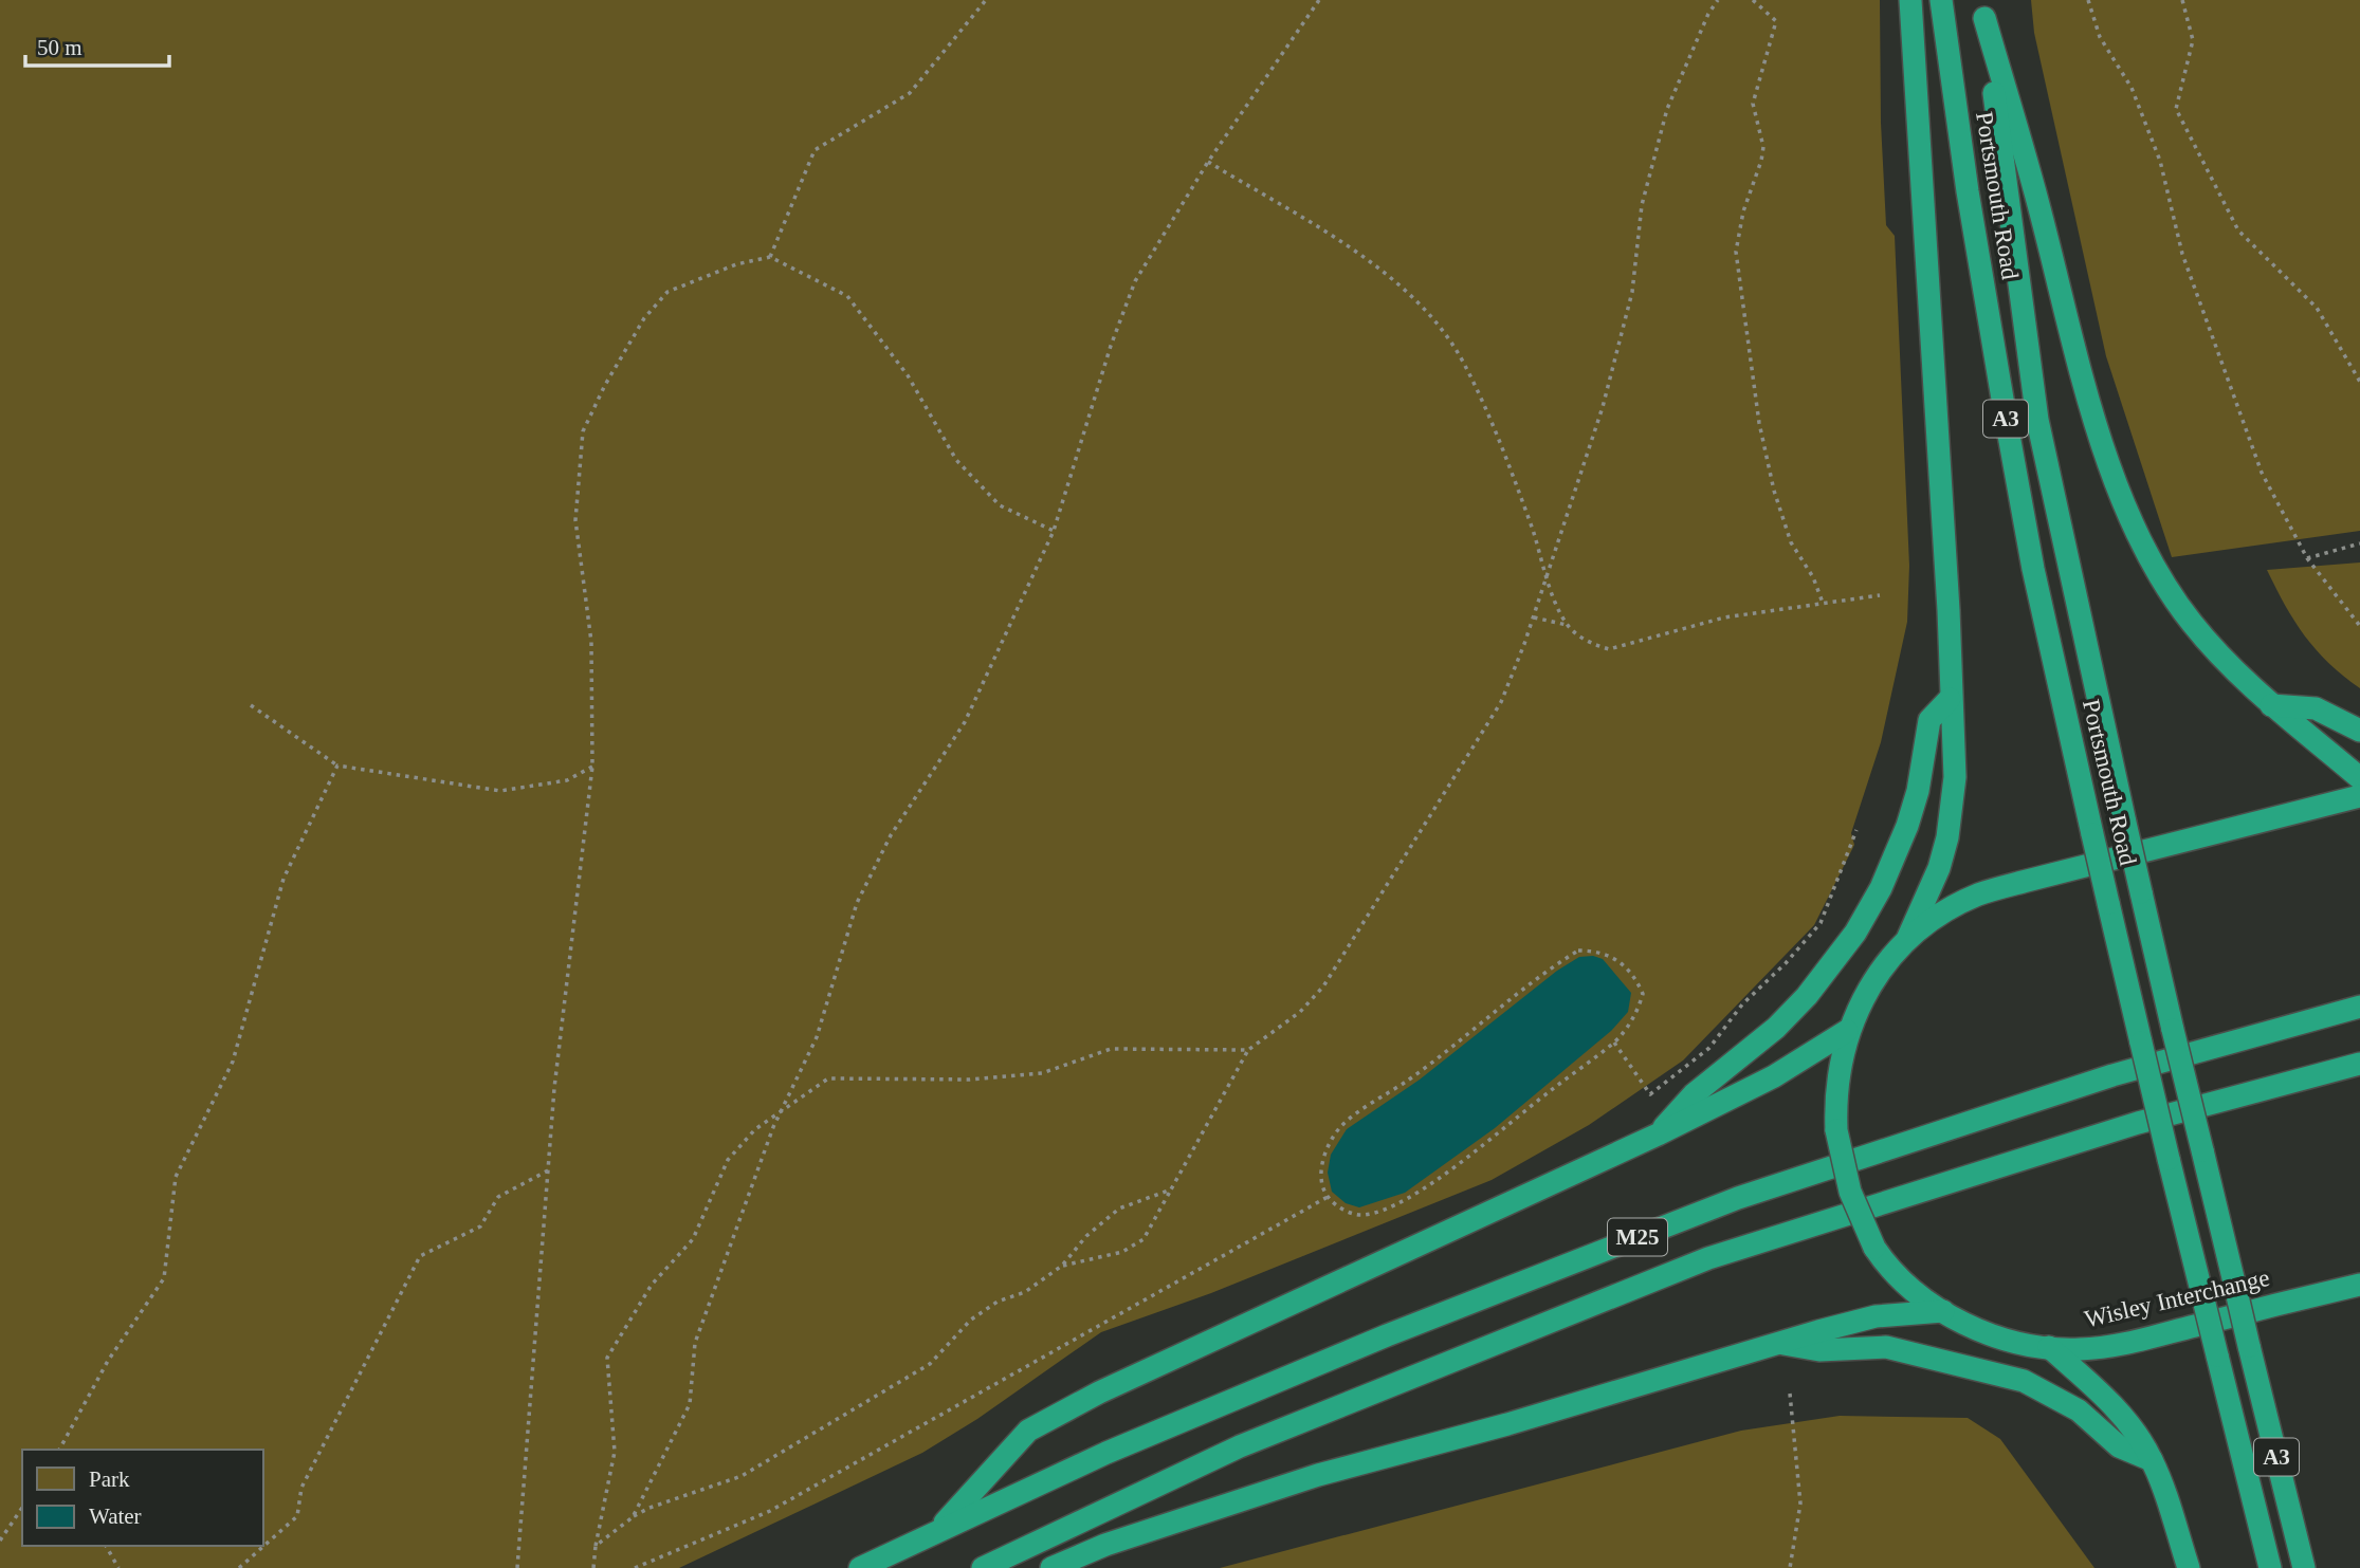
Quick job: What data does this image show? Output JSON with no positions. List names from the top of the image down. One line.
{"streets":{"highway":["Portsmouth Road","A3","M25","Wisley Interchange"]},"crossings":[["Portsmouth Road","A3"],["M25","Wisley Interchange"]],"legend":["Park","Water"],"scale_bar":"50 m"}
